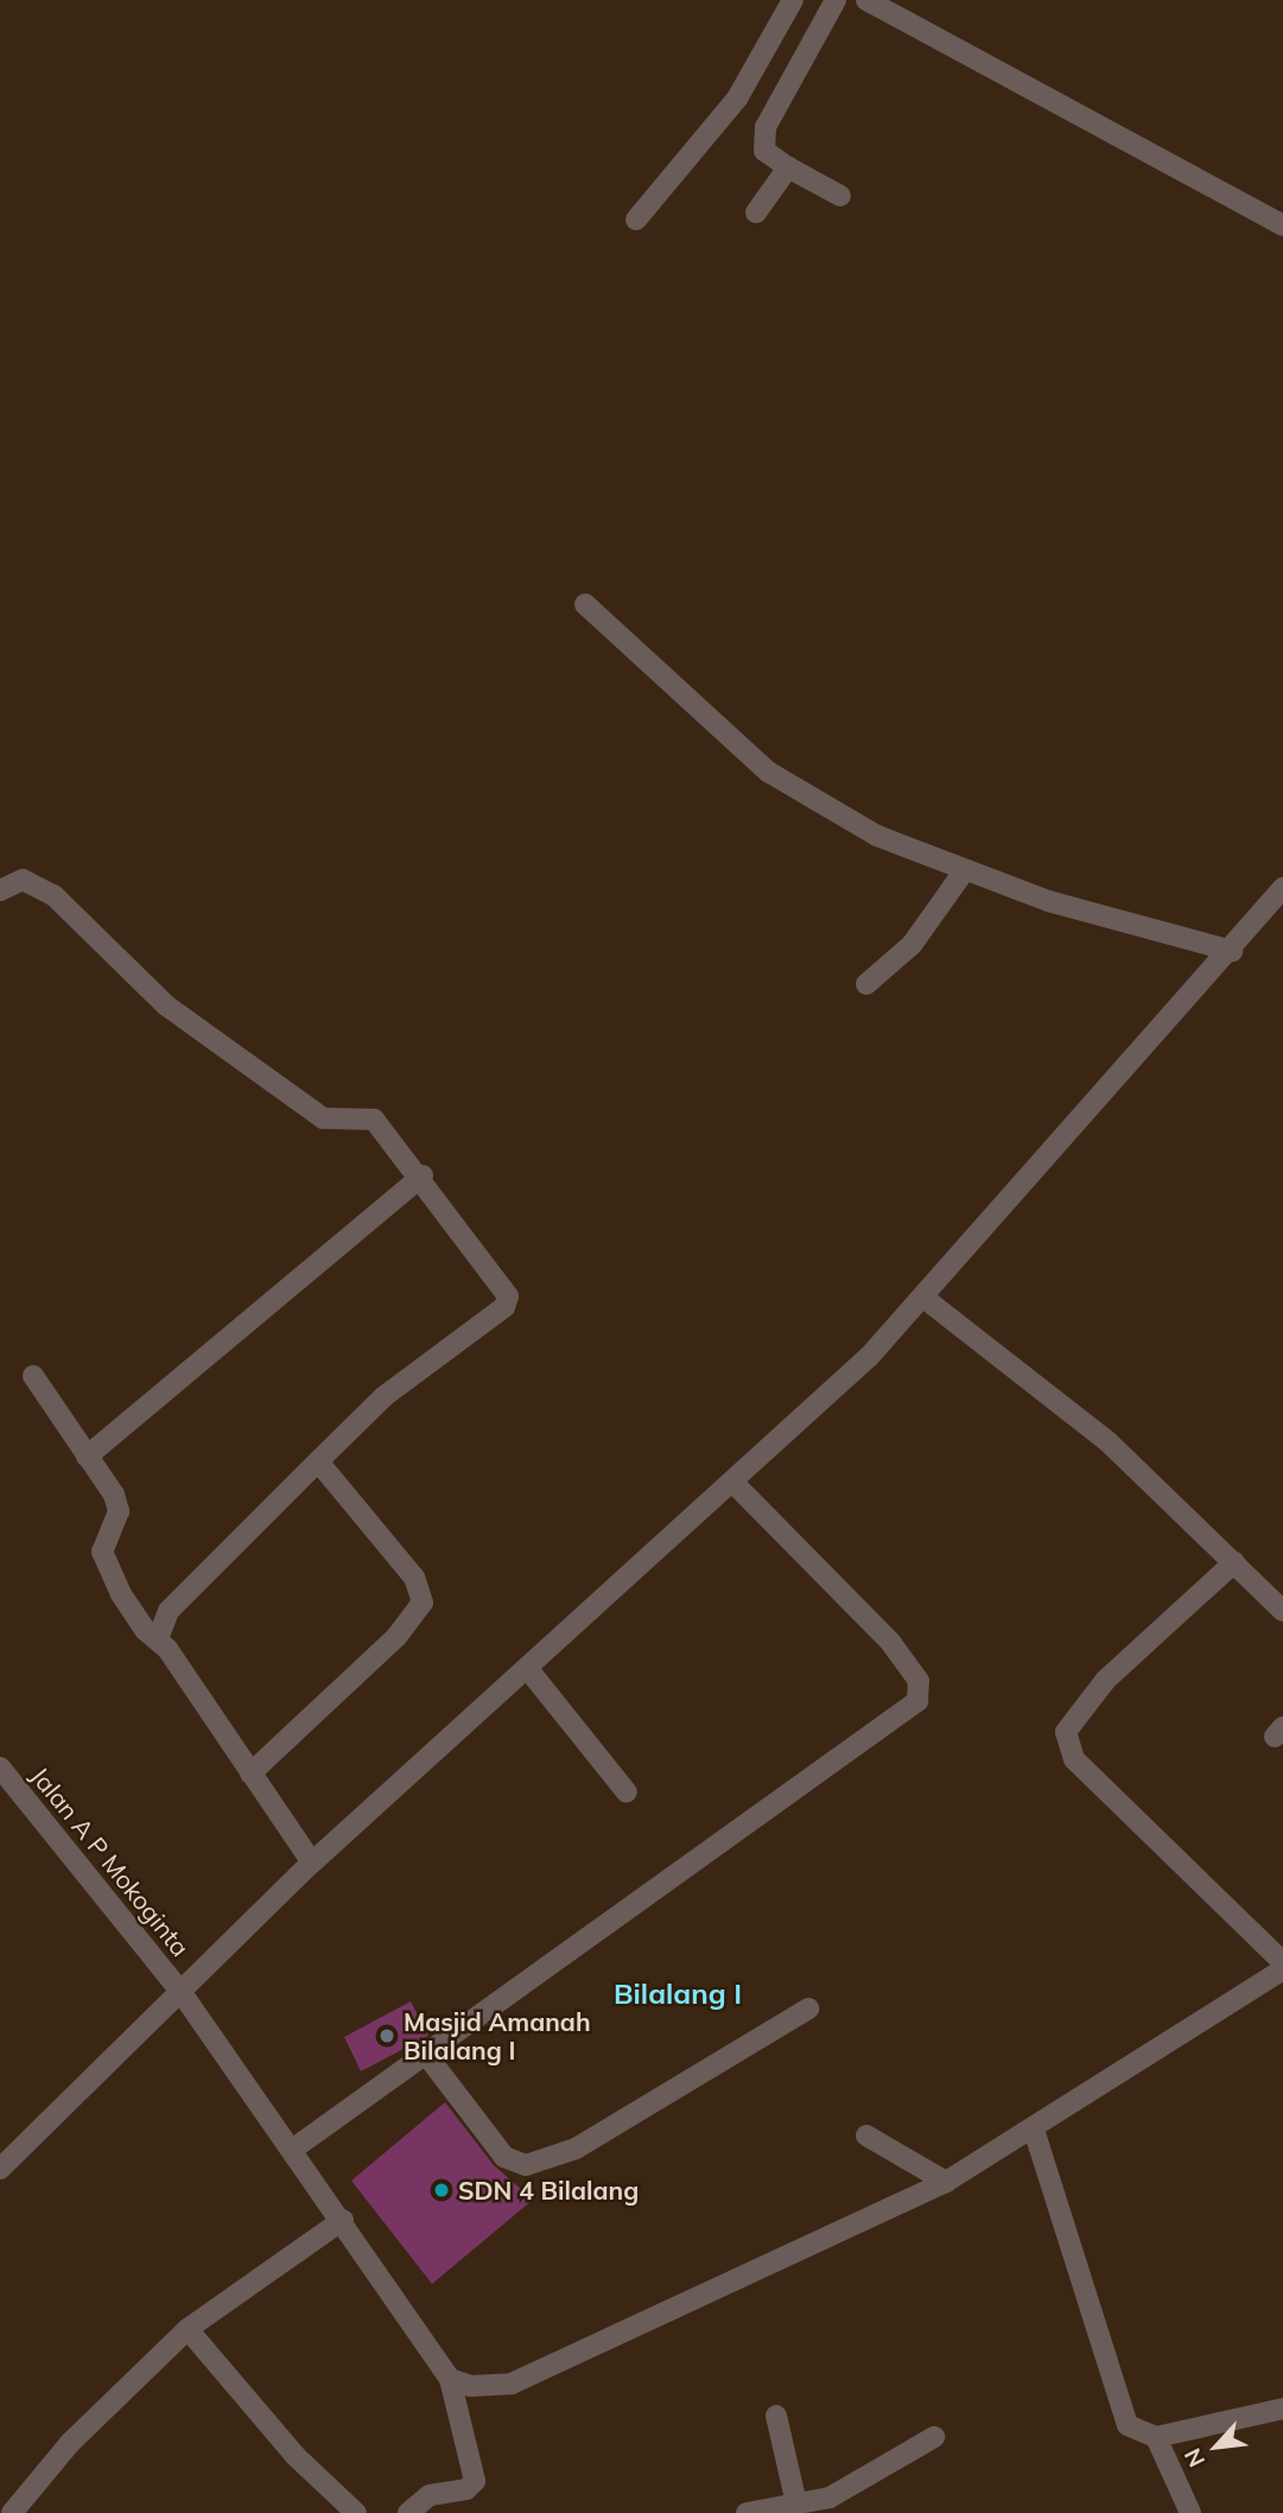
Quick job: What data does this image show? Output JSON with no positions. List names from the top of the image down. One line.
{"streets":{"street":["Jalan A P Mokoginta"]},"districts":["Bilalang I"],"places":["Masjid Amanah Bilalang I","SDN 4 Bilalang"],"north":"bottom left"}
